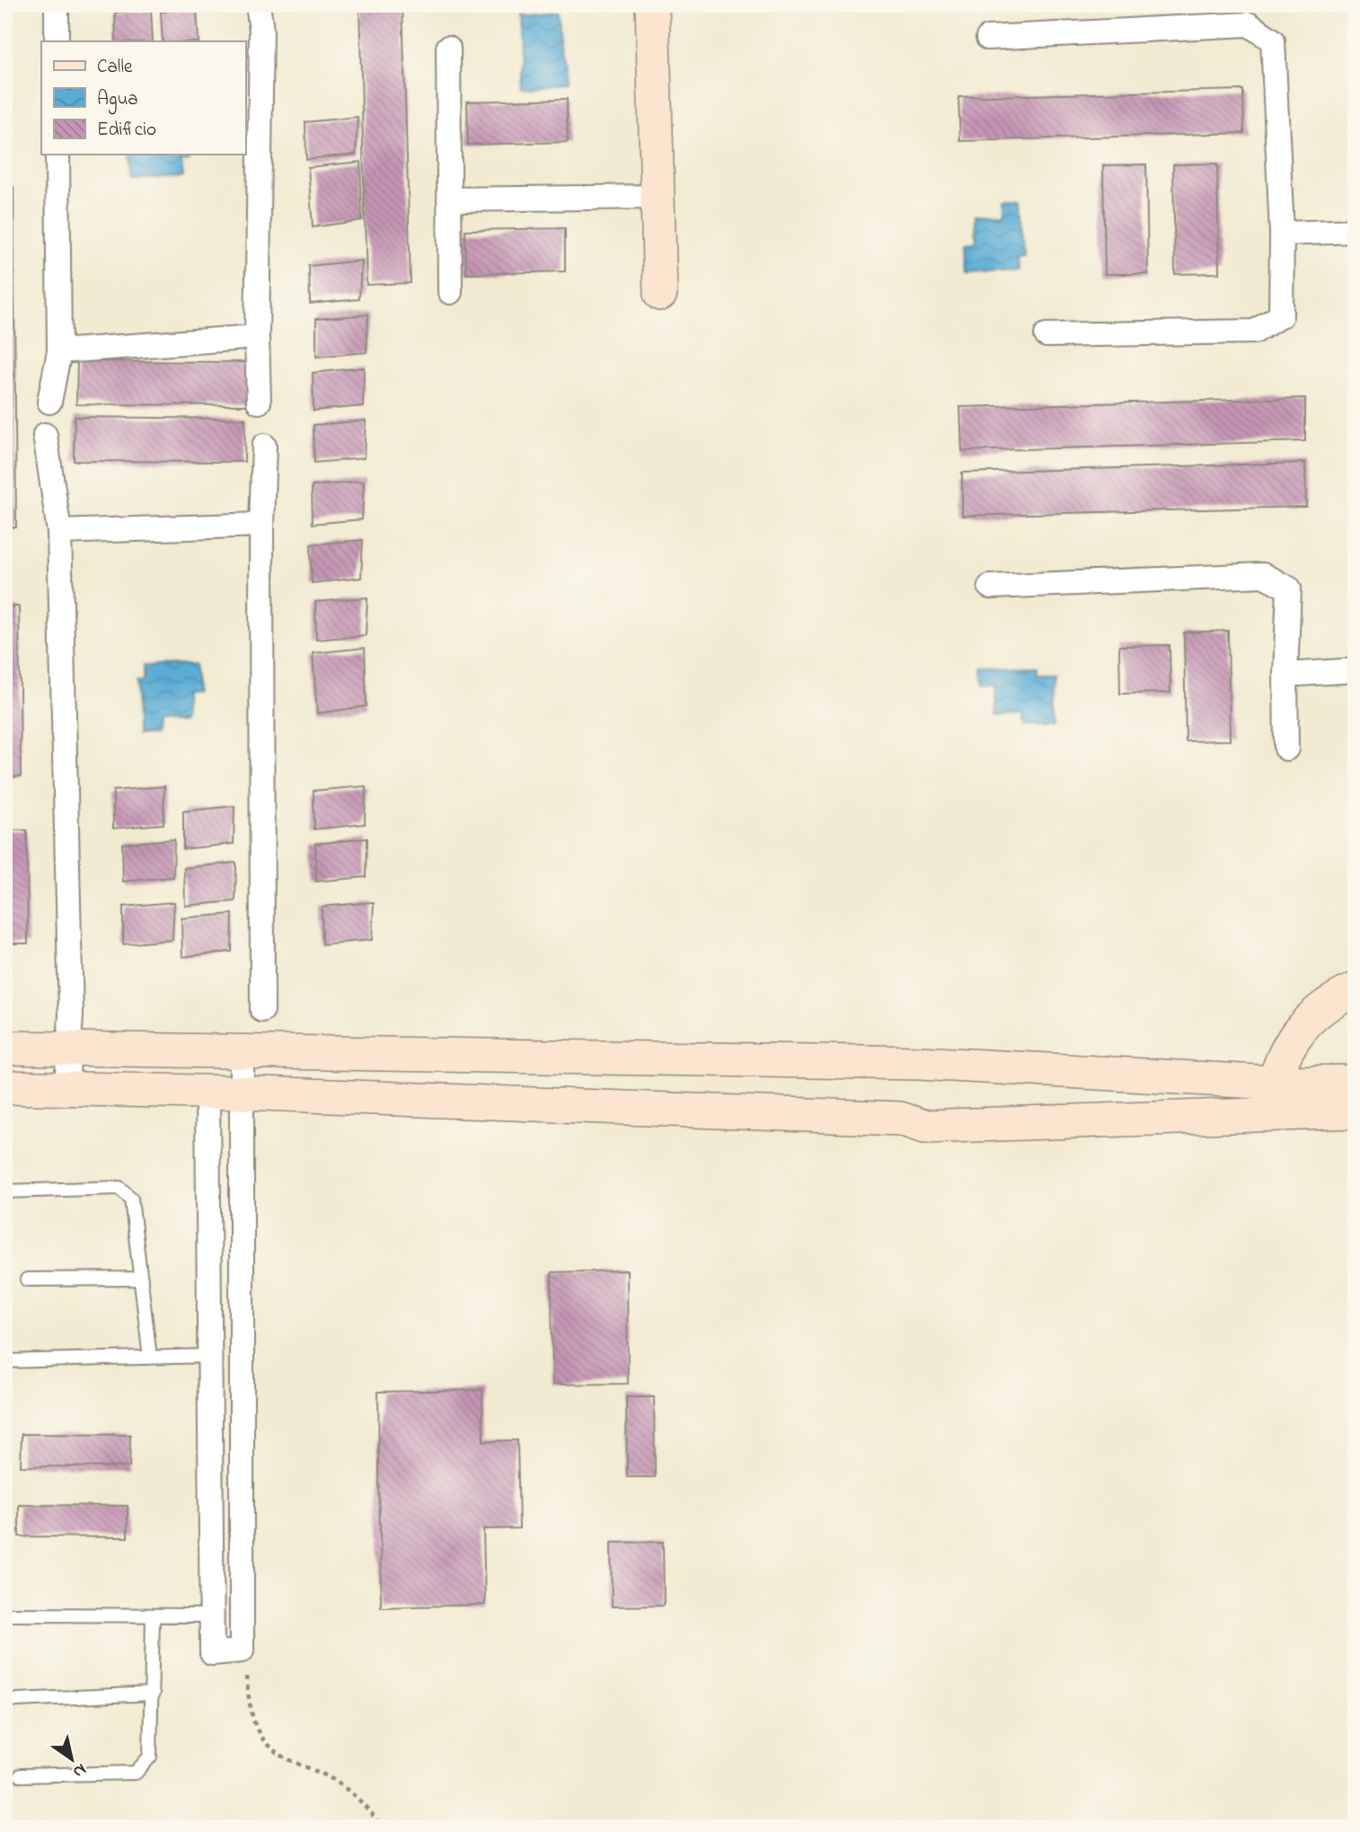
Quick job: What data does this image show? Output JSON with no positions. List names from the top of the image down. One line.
{"legend":["Calle","Agua","Edificio"],"north":"bottom right"}
